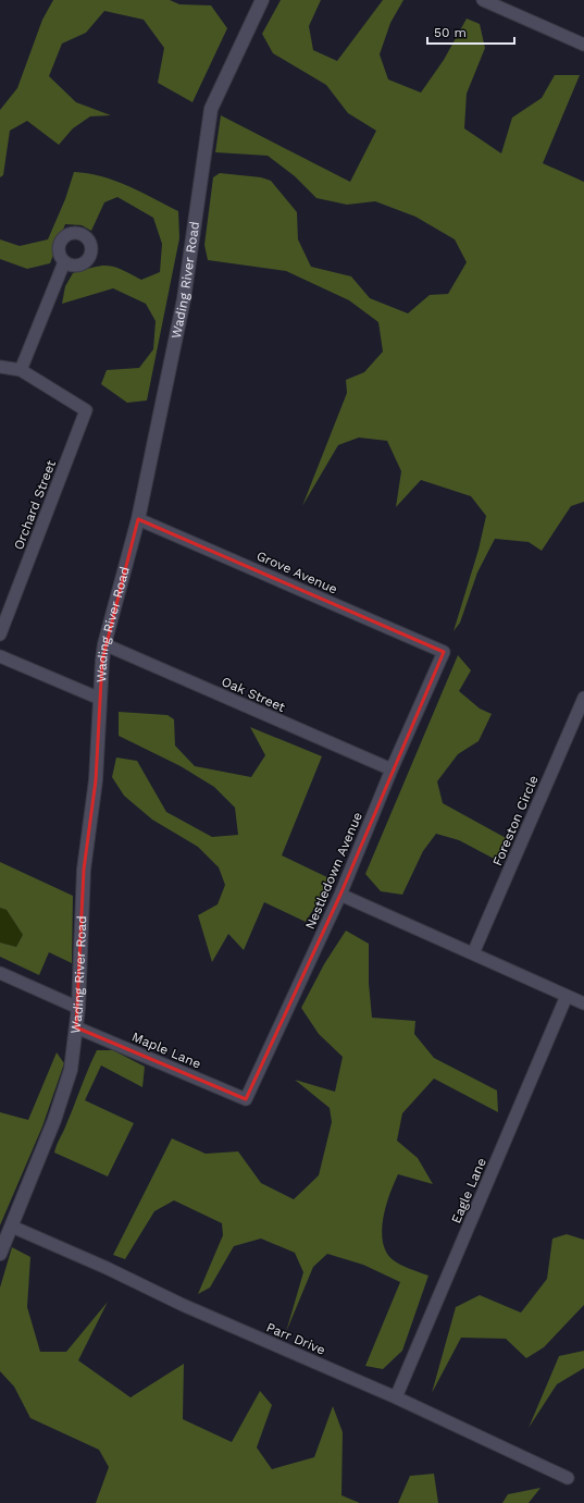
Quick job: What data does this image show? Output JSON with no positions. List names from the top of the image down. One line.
{"streets":{"main road":["Wading River Road"],"street":["Orchard Street","Grove Avenue","Oak Street","Foreston Circle","Nestledown Avenue","Maple Lane","Eagle Lane","Parr Drive"]},"crossings":[["Wading River Road","Grove Avenue"],["Wading River Road","Oak Street"],["Wading River Road","Maple Lane"],["Wading River Road","Parr Drive"],["Grove Avenue","Nestledown Avenue"],["Oak Street","Nestledown Avenue"],["Nestledown Avenue","Maple Lane"],["Eagle Lane","Parr Drive"]],"scale_bar":"50 m"}
